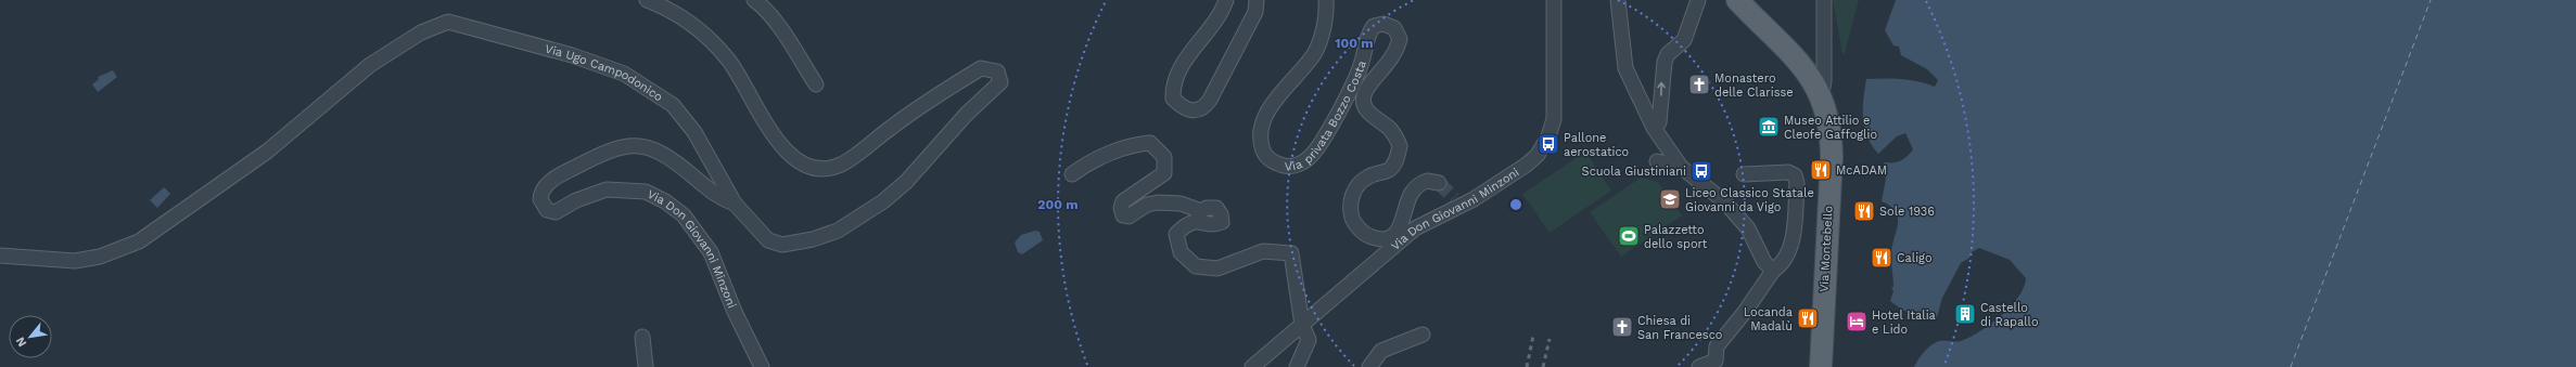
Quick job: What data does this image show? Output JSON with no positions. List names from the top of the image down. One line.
{"streets":{"main road":["Via Montebello"],"street":["Via Ugo Campodonico","Via privata Bozzo Costa","Via Don Giovanni Minzoni"]},"crossings":[["Via Ugo Campodonico","Via Don Giovanni Minzoni"]],"places":{"church":["Monastero delle Clarisse","Chiesa di San Francesco"],"museum":["Museo Attilio e Cleofe Gaffoglio"],"bus stop":["Pallone aerostatico","Scuola Giustiniani"],"restaurant":["McADAM","Sole 1936","Caligo","Locanda Madalù"],"school or university":["Liceo Classico Statale Giovanni da Vigo"],"sports":["Palazzetto dello sport"],"building":["Castello di Rapallo"],"hotel":["Hotel Italia e Lido"]},"north":"bottom left","rings":["100 m","200 m"]}
